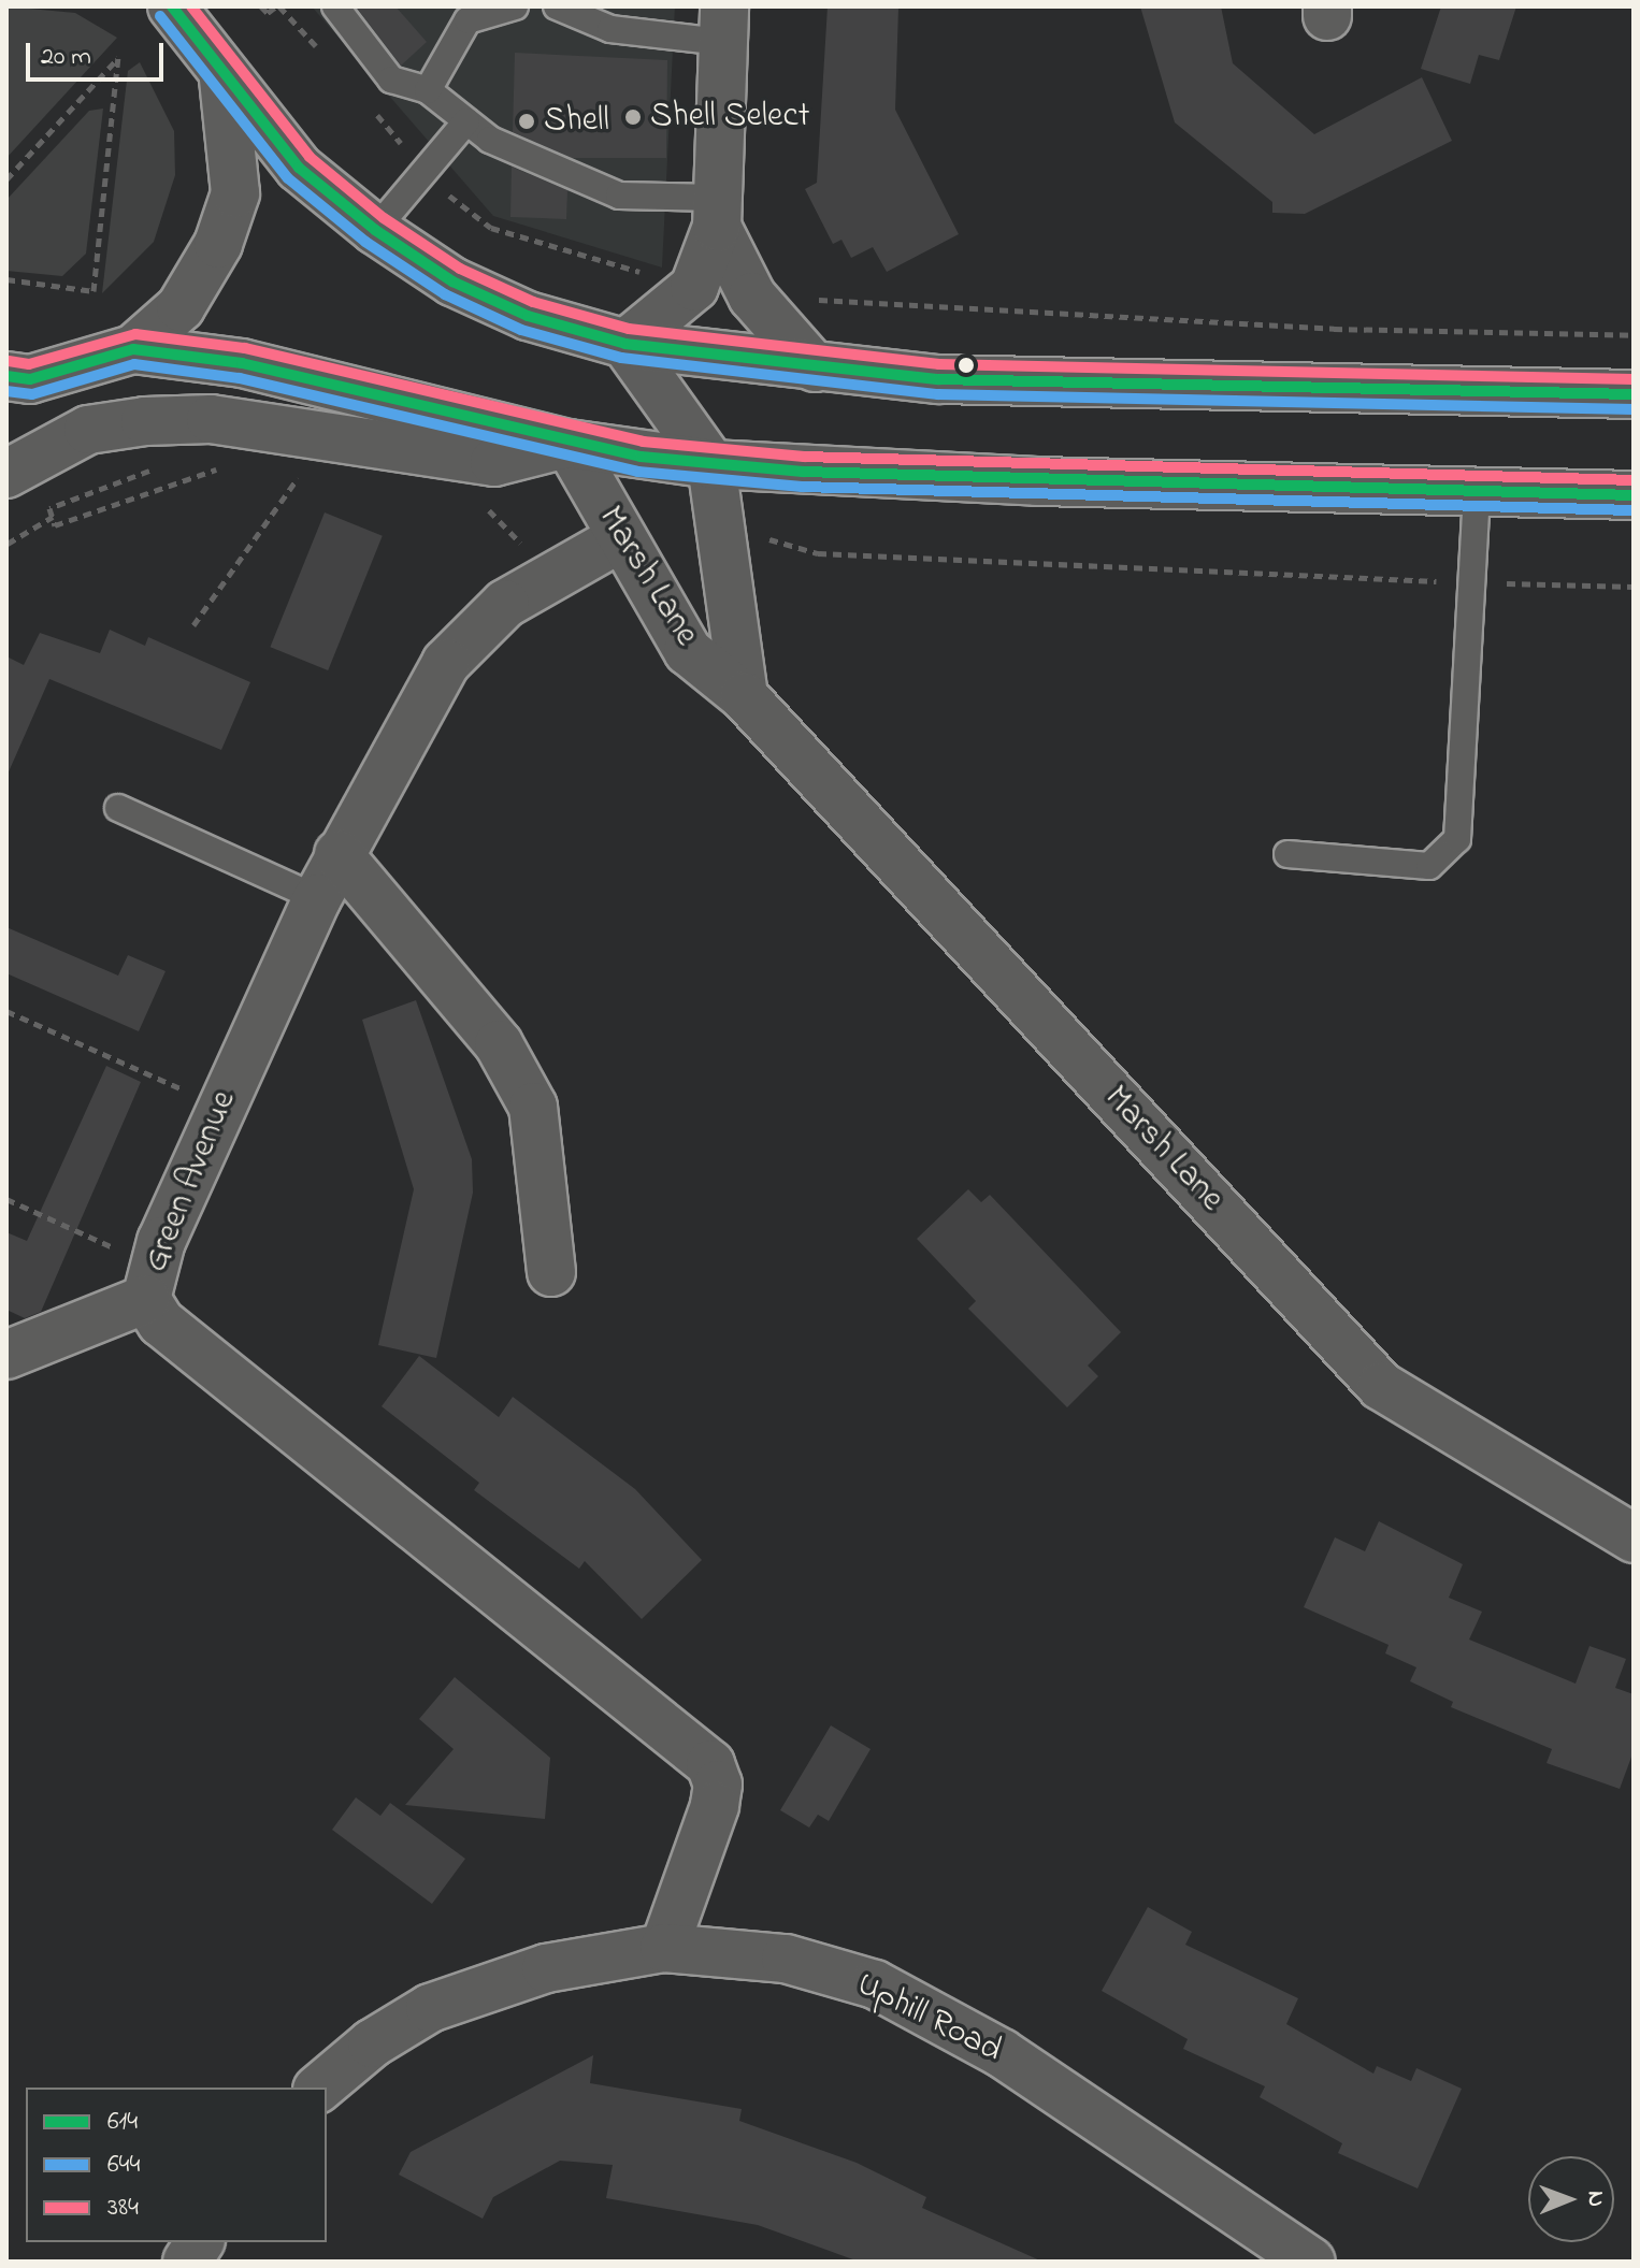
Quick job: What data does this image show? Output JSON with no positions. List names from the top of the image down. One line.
{"streets":{"main road":["Marsh Lane","Green Avenue","Uphill Road"]},"crossings":[["Marsh Lane","Green Avenue"],["Green Avenue","Uphill Road"]],"places":["Shell Select","Shell"],"lines":["transit line 614","transit line 384","transit line 644"],"legend":["614","644","384"],"scale_bar":"20 m","north":"right"}
